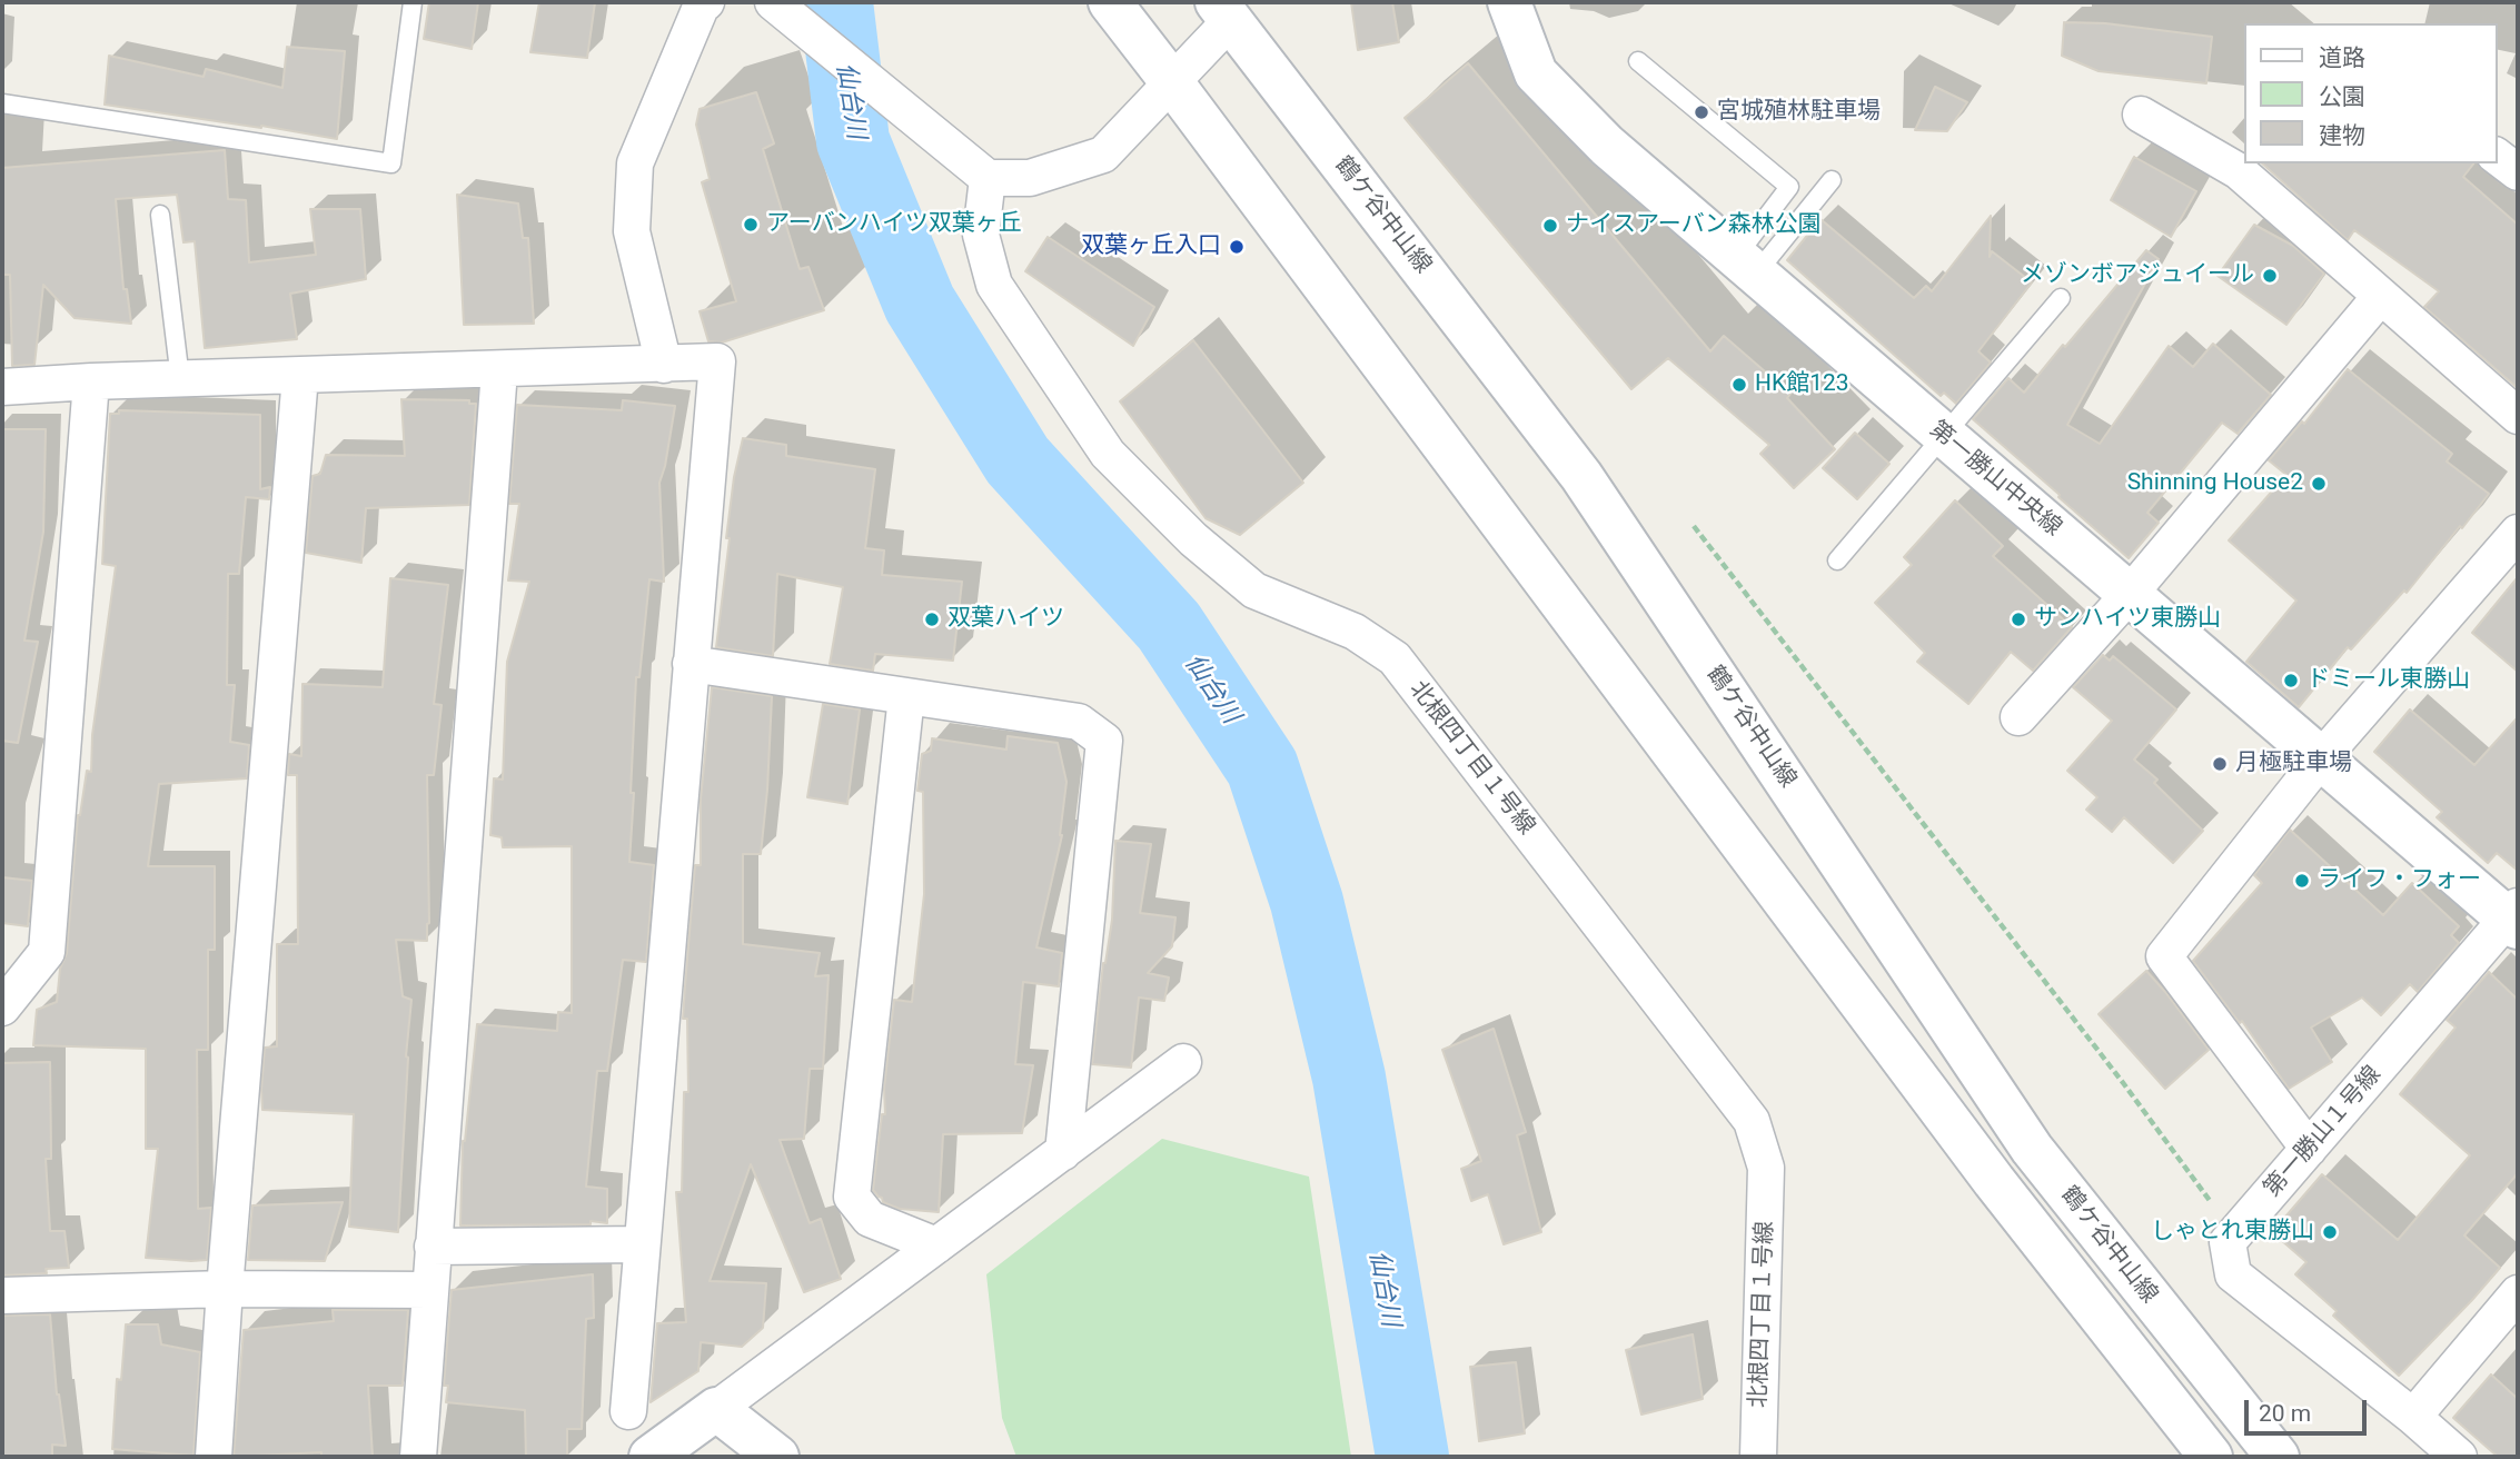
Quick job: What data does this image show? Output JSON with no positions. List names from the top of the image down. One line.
{"streets":{"street":["鶴ケ谷中山線","第一勝山中央線","北根四丁目１号線","第一勝山１号線"]},"crossings":[["第一勝山中央線","第一勝山１号線"]],"water":["仙台川"],"places":["宮城殖林駐車場","アーバンハイツ双葉ヶ丘","ナイスアーバン森林公園","双葉ヶ丘入口","メゾンボアジュイール","HK館123","Shinning House2","双葉ハイツ","サンハイツ東勝山","ドミール東勝山","月極駐車場","ライフ・フォー","しゃとれ東勝山"],"legend":["道路","公園","建物"],"scale_bar":"20 m"}
